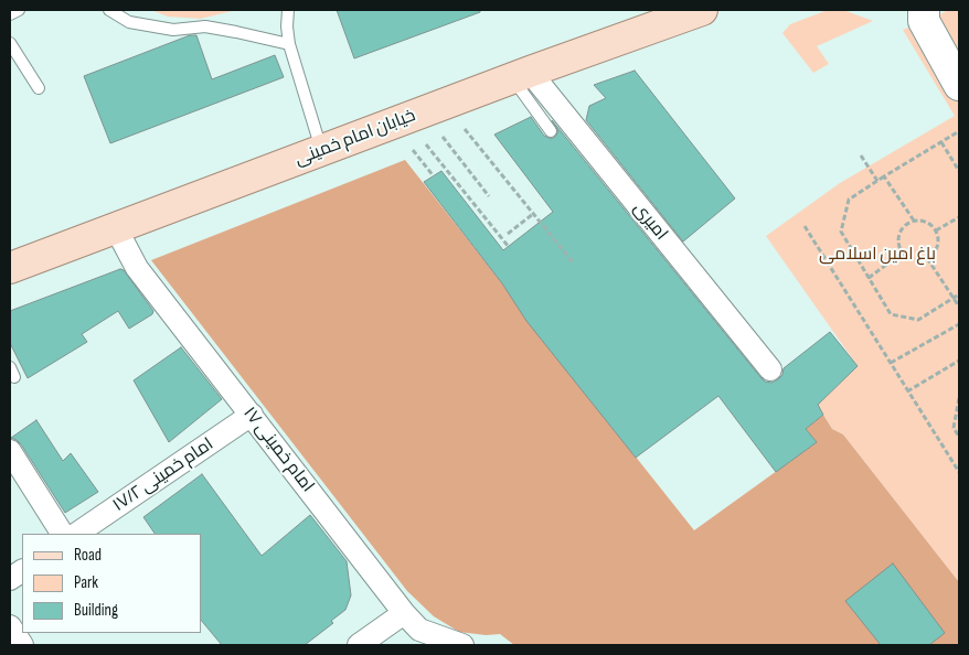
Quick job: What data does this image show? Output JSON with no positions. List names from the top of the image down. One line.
{"streets":{"main road":["خیابان امام خمینی"],"street":["امیری","امام خمینی ۱۷","امام خمینی ۱۷/۲"]},"crossings":[["خیابان امام خمینی","امیری"],["خیابان امام خمینی","امام خمینی ۱۷"],["امام خمینی ۱۷","امام خمینی ۱۷/۲"]],"parks":["باغ امین اسلامی"],"legend":["Road","Park","Building"]}
